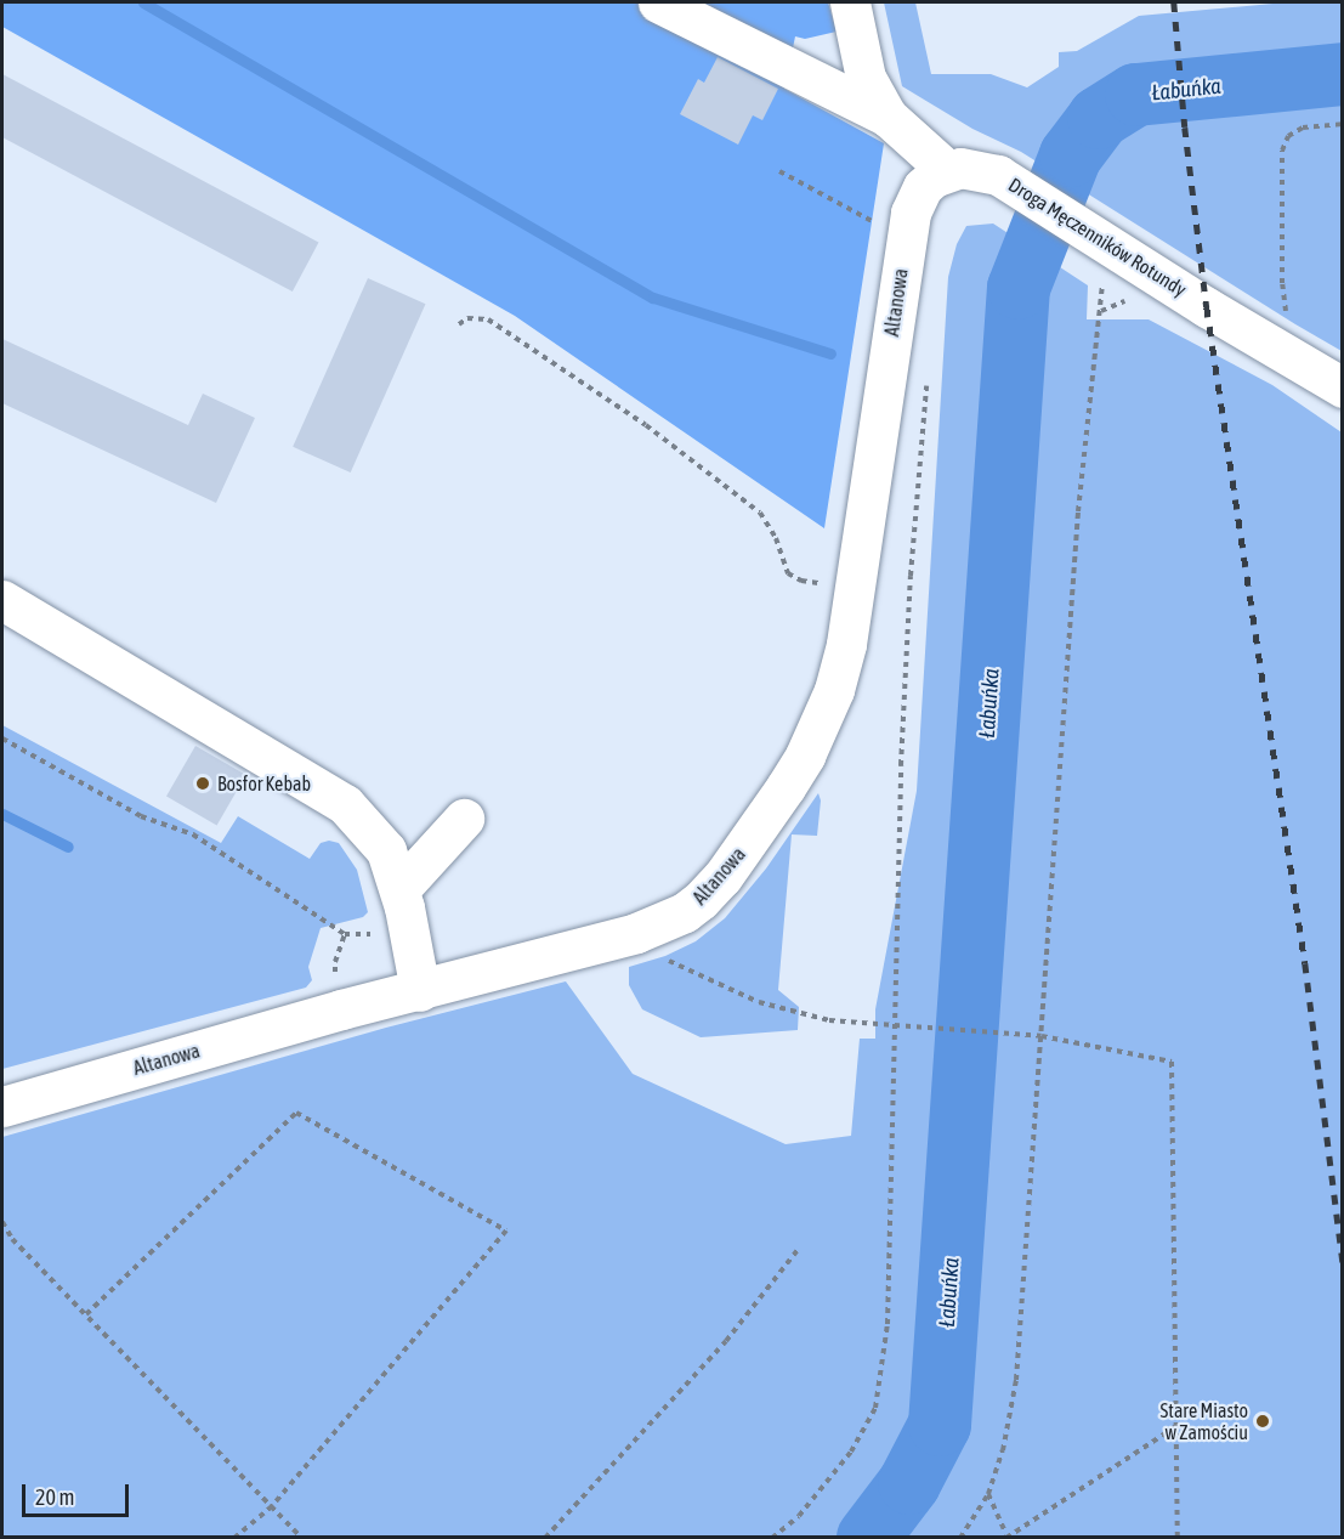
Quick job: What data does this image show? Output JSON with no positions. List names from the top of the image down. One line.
{"streets":{"street":["Droga Męczenników Rotundy","Altanowa"]},"crossings":[["Droga Męczenników Rotundy","Altanowa"]],"water":["Łabuńka"],"places":["Bosfor Kebab","Stare Miasto w Zamościu"],"scale_bar":"20 m"}
